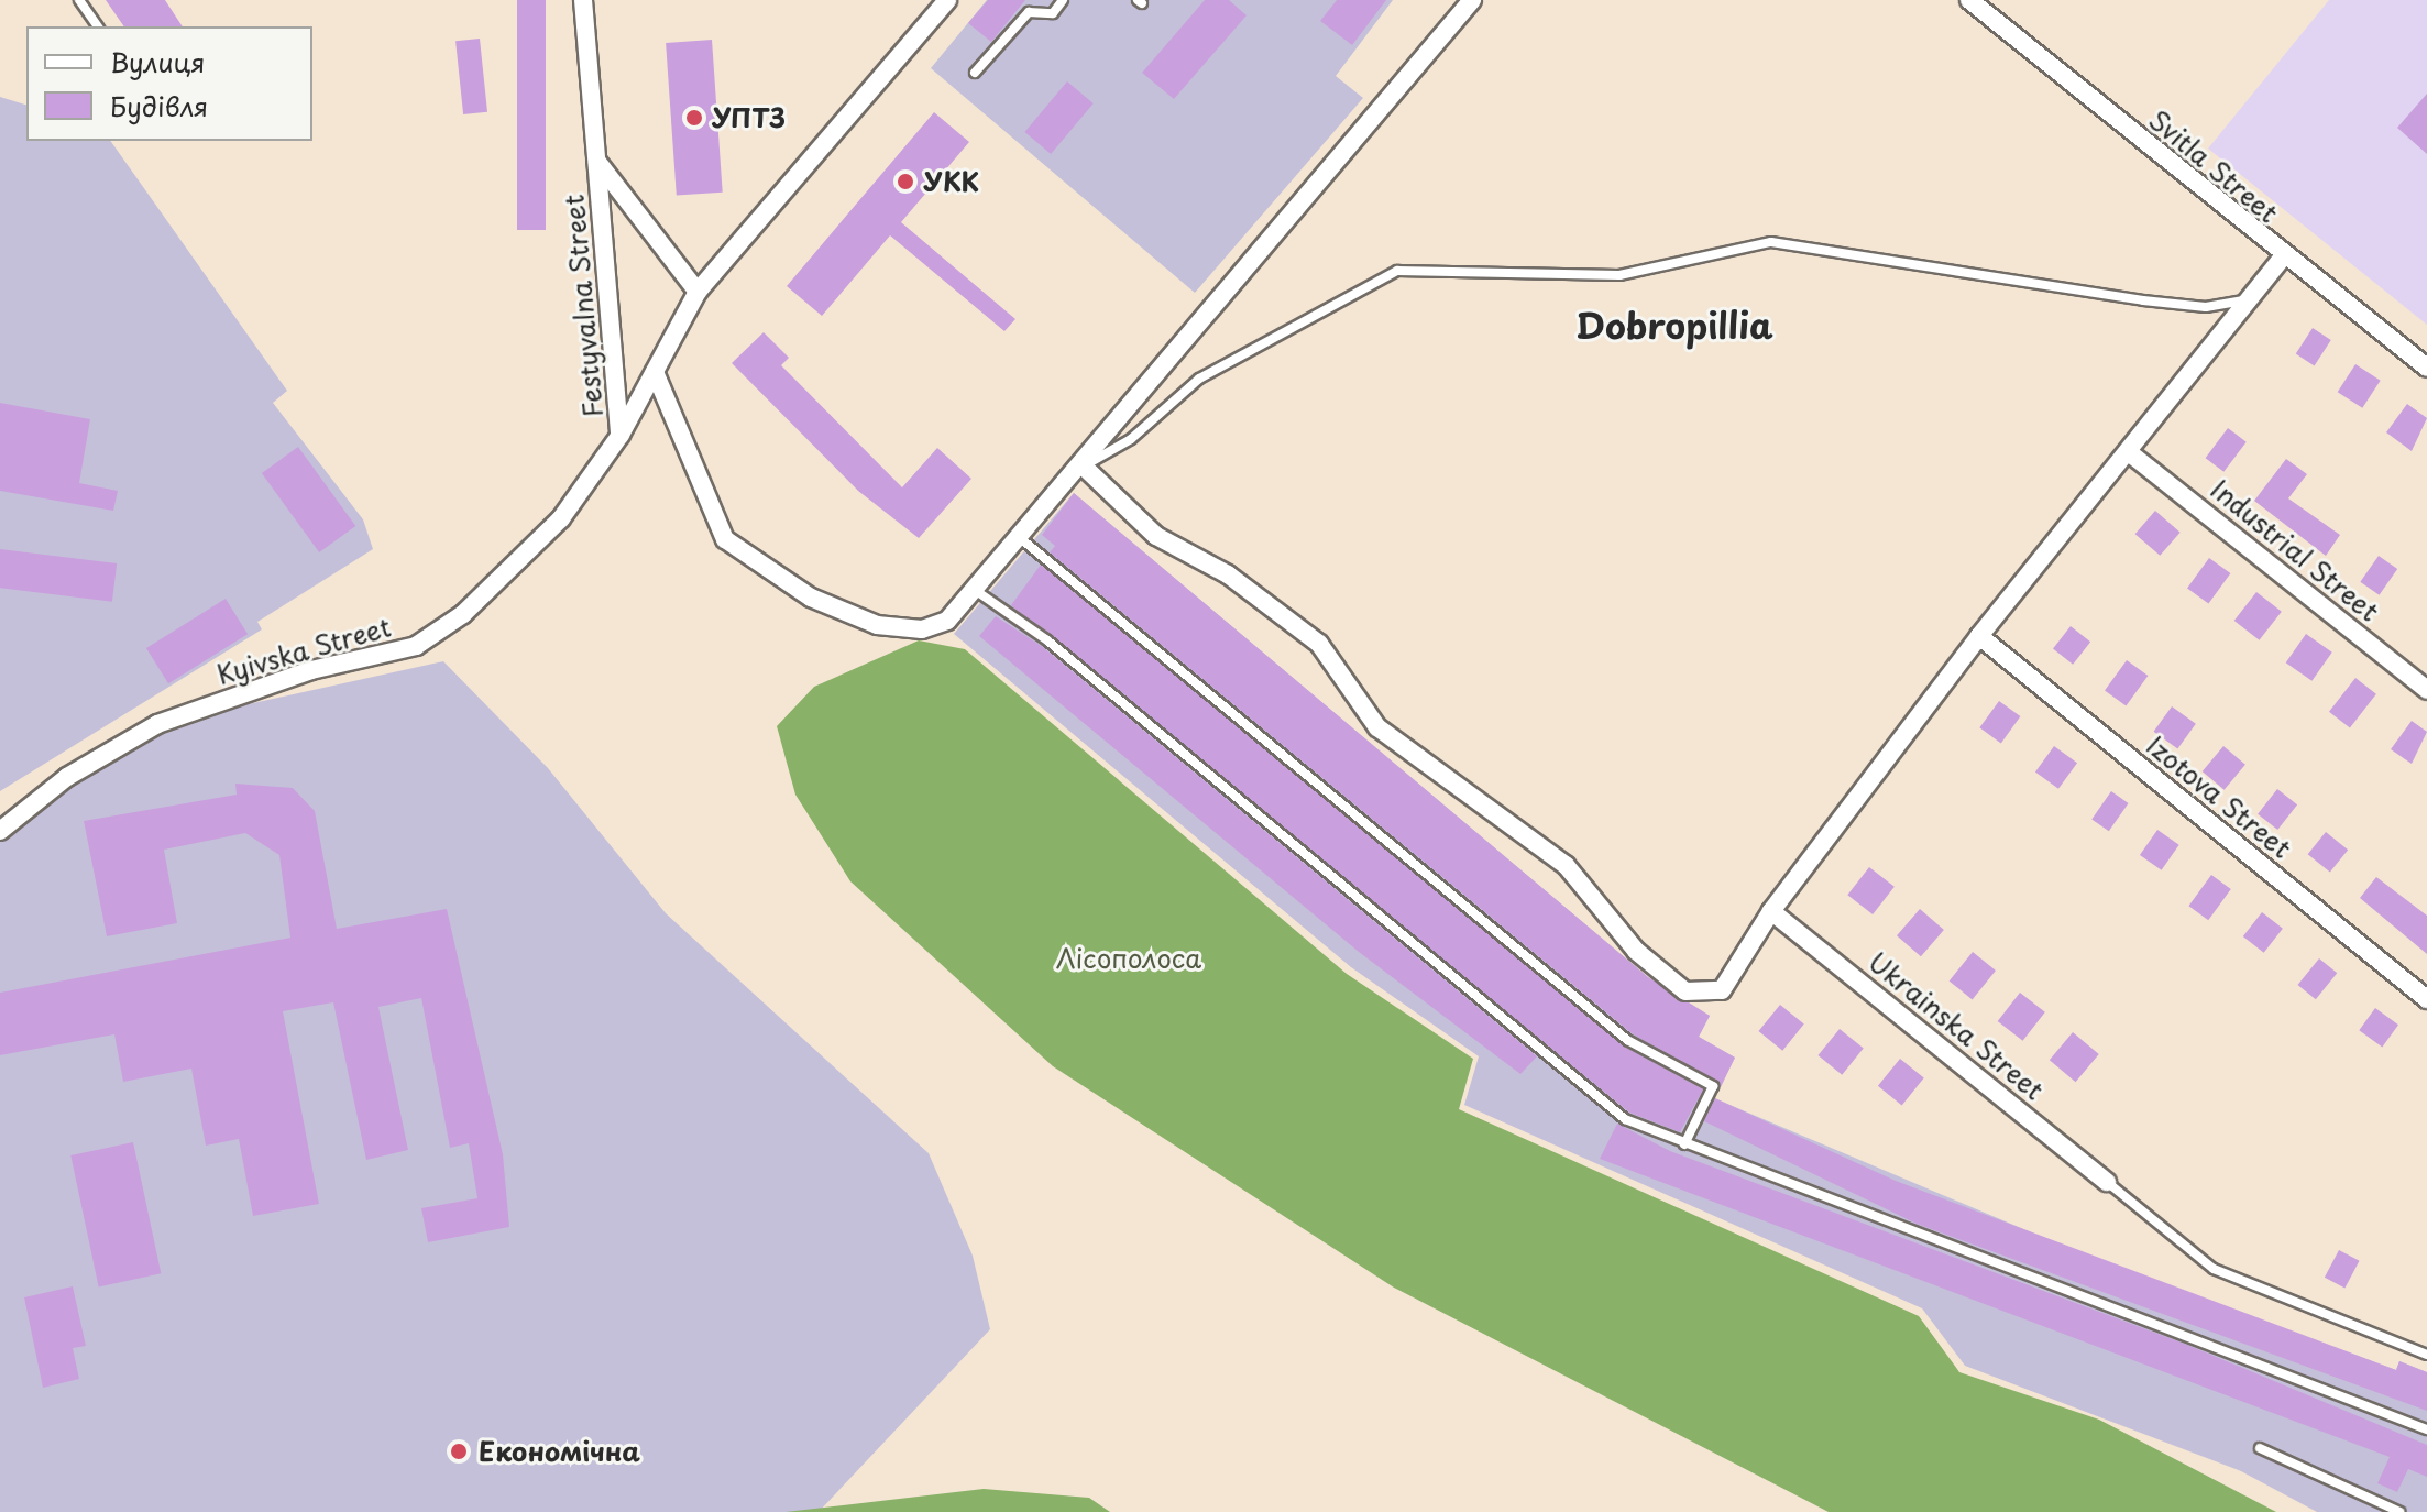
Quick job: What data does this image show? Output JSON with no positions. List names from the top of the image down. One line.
{"streets":{"street":["Svitla Street","Festyvalna Street","Industrial Street","Kyivska Street","Izotova Street","Ukrainska Street"]},"crossings":[["Festyvalna Street","Kyivska Street"]],"districts":["Dobropillia"],"parks":["Лісополоса"],"places":["УПТЗ","УКК","Економічна"],"legend":["Вулиця","Будівля"]}
